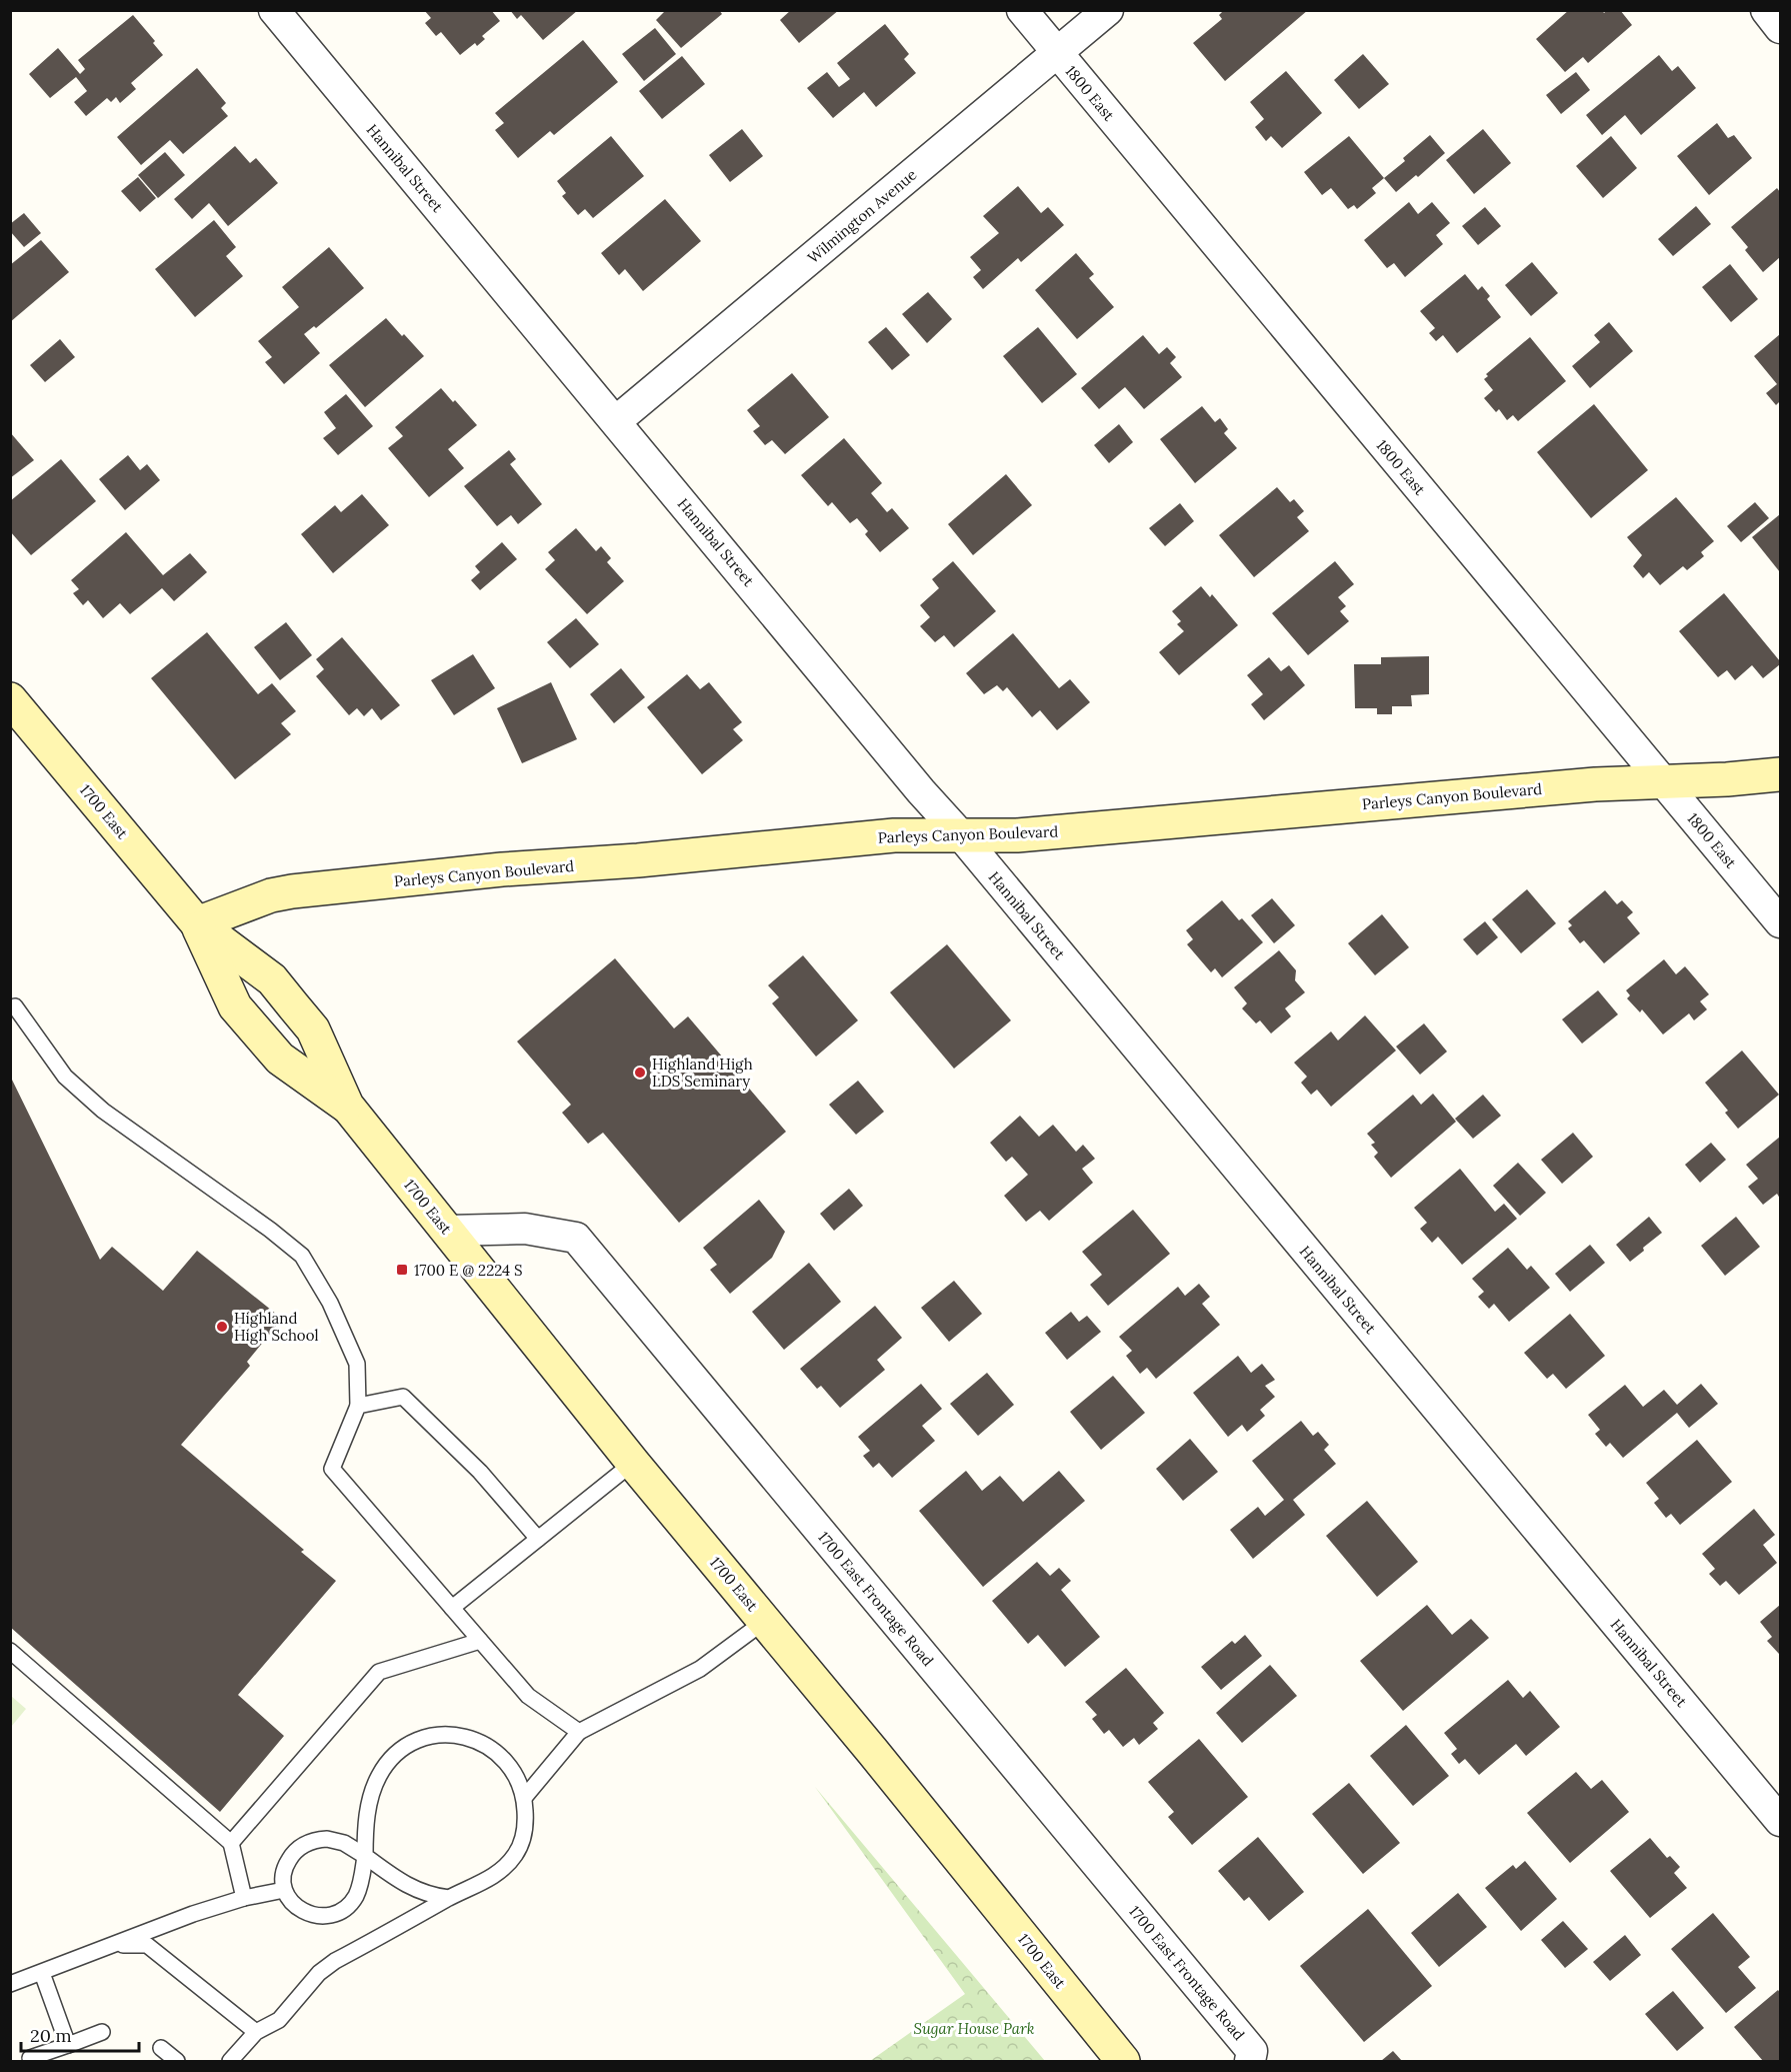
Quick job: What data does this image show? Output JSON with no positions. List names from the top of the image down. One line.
{"streets":{"street":["1800 East","Hannibal Street","Wilmington Avenue","Parleys Canyon Boulevard","1700 East","1700 East Frontage Road"]},"crossings":[["1800 East","Wilmington Avenue"],["1800 East","Parleys Canyon Boulevard"],["Hannibal Street","Wilmington Avenue"],["Hannibal Street","Parleys Canyon Boulevard"],["Parleys Canyon Boulevard","1700 East"],["1700 East","1700 East Frontage Road"]],"parks":["Sugar House Park"],"places":{"other":["Highland High LDS Seminary","Highland High School"],"transit":["1700 E @ 2224 S"]},"scale_bar":"20 m"}
